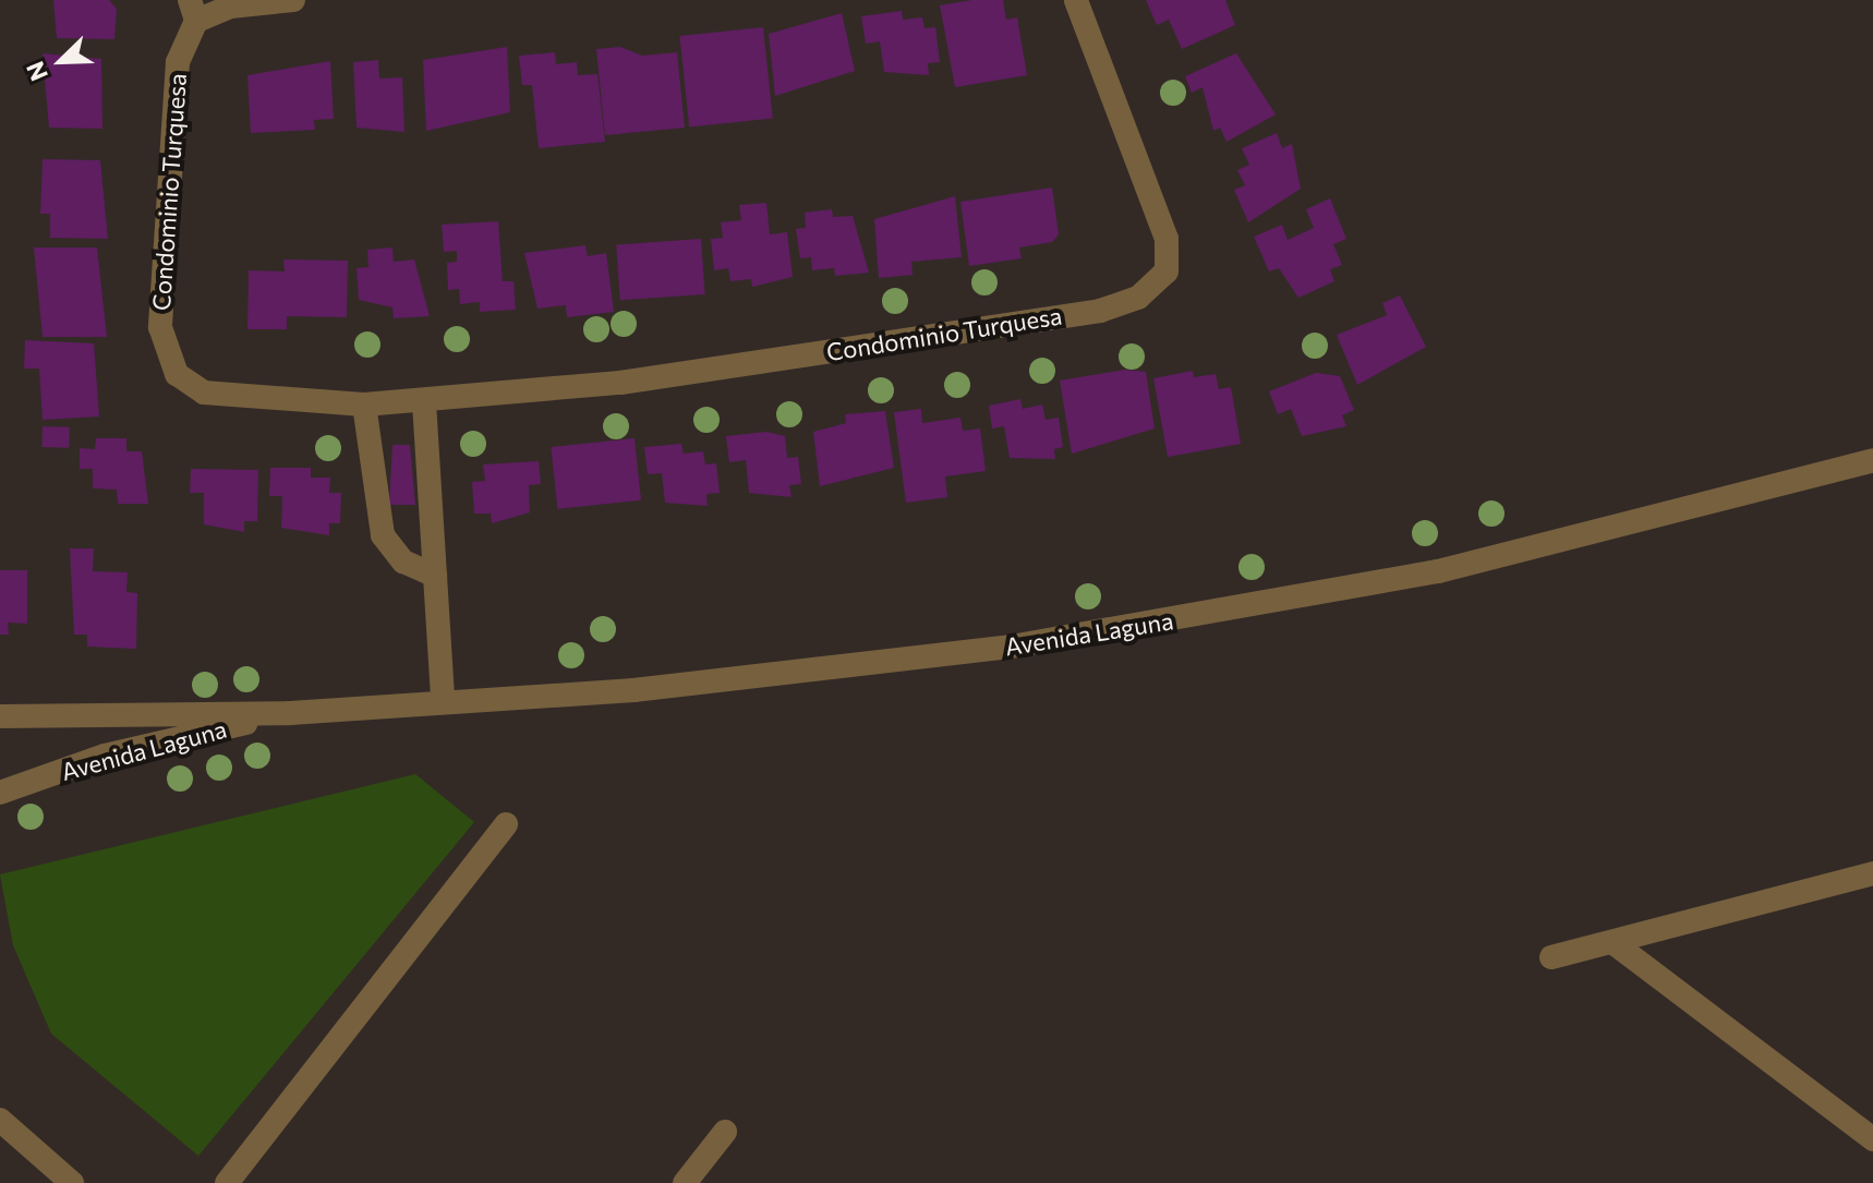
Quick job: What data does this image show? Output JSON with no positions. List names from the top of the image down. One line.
{"streets":{"street":["Condominio Turquesa","Avenida Laguna"]},"north":"bottom left"}
